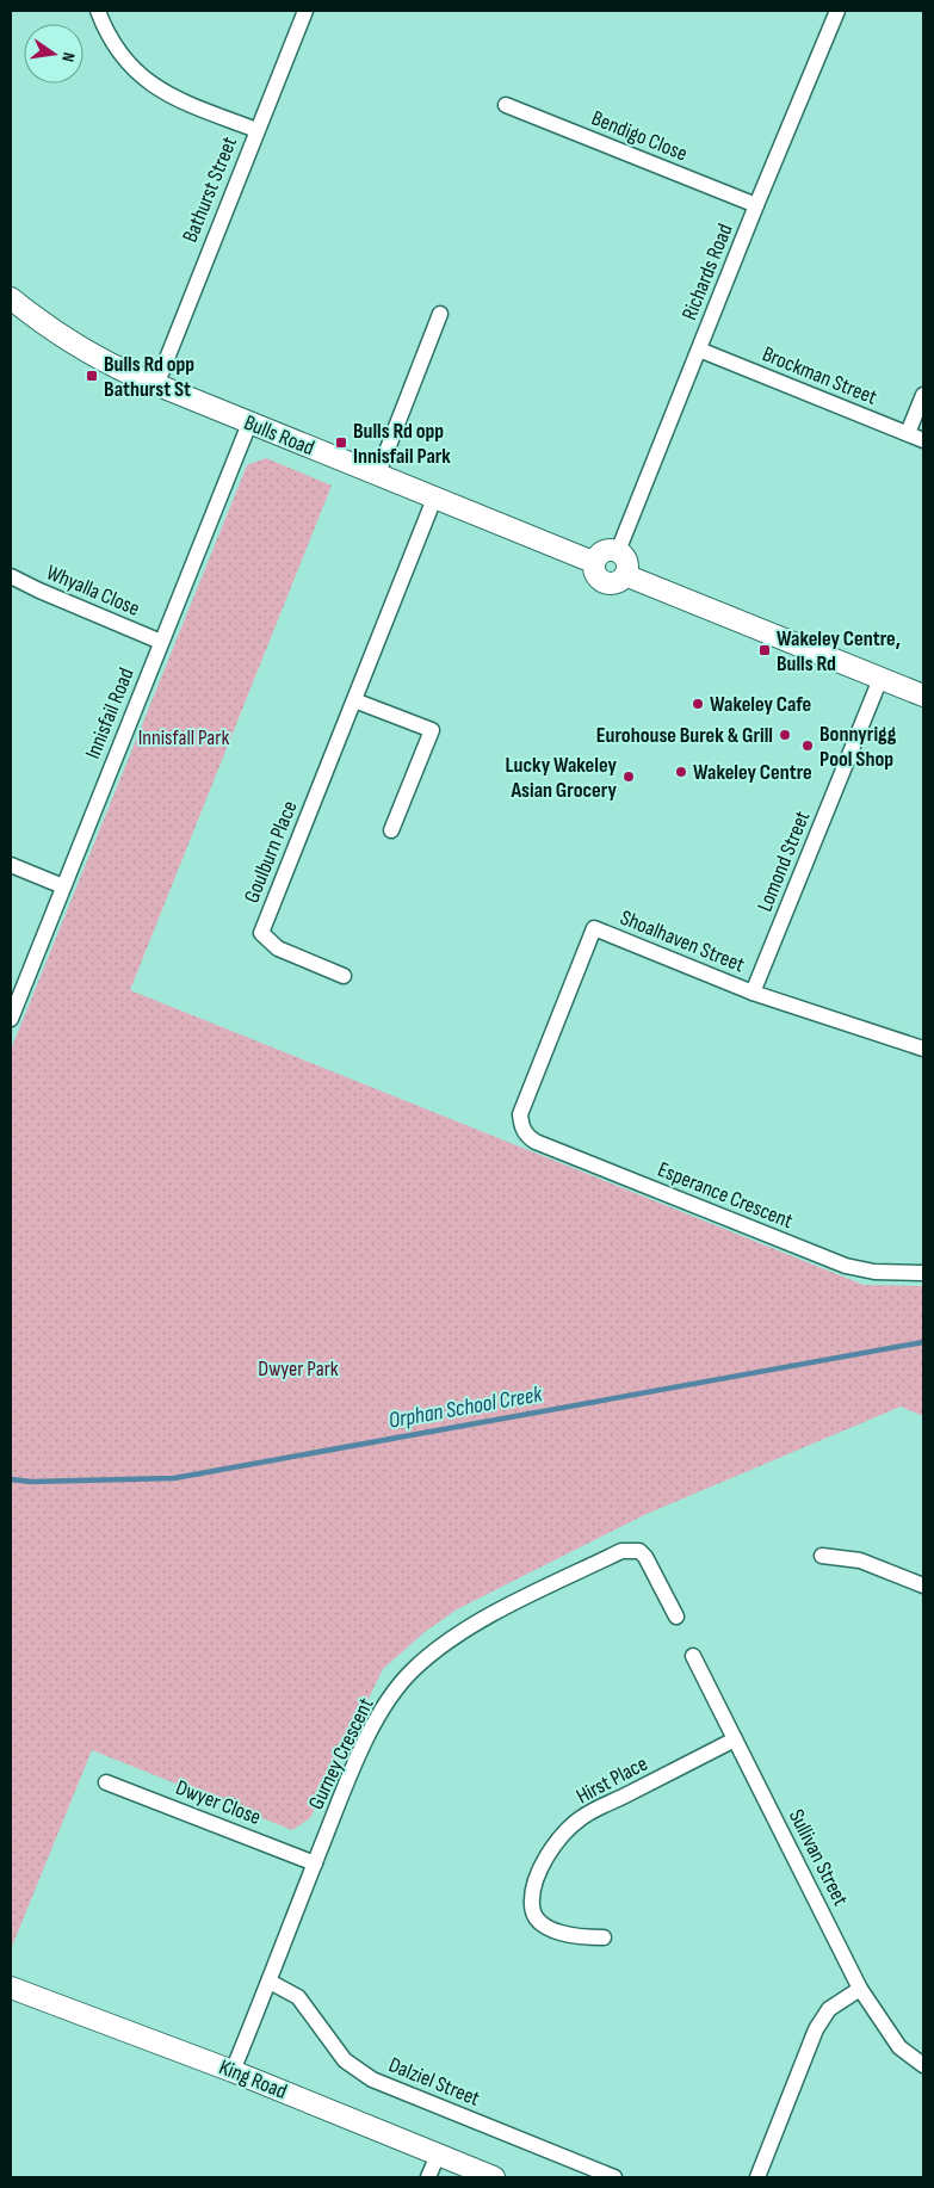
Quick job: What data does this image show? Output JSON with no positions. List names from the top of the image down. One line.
{"streets":{"street":["Bendigo Close","Bathurst Street","Richards Road","Brockman Street","Bulls Road","Whyalla Close","Innisfail Road","Goulburn Place","Lomond Street","Shoalhaven Street","Esperance Crescent","Gurney Crescent","Hirst Place","Dwyer Close","Sullivan Street","King Road","Dalziel Street"]},"crossings":[["Bendigo Close","Richards Road"],["Bathurst Street","Bulls Road"],["Richards Road","Brockman Street"],["Richards Road","Bulls Road"],["Bulls Road","Innisfail Road"],["Bulls Road","Goulburn Place"],["Whyalla Close","Innisfail Road"],["Lomond Street","Shoalhaven Street"],["Shoalhaven Street","Esperance Crescent"],["Gurney Crescent","Dwyer Close"],["Gurney Crescent","King Road"],["Gurney Crescent","Dalziel Street"],["Hirst Place","Sullivan Street"]],"water":["Orphan School Creek"],"parks":["Innisfall Park","Dwyer Park"],"places":{"transit":["Bulls Rd opp Bathurst St","Bulls Rd opp Innisfail Park","Wakeley Centre, Bulls Rd"],"other":["Wakeley Cafe","Eurohouse Burek & Grill","Bonnyrigg Pool Shop","Wakeley Centre","Lucky Wakeley Asian Grocery"]},"north":"right"}
